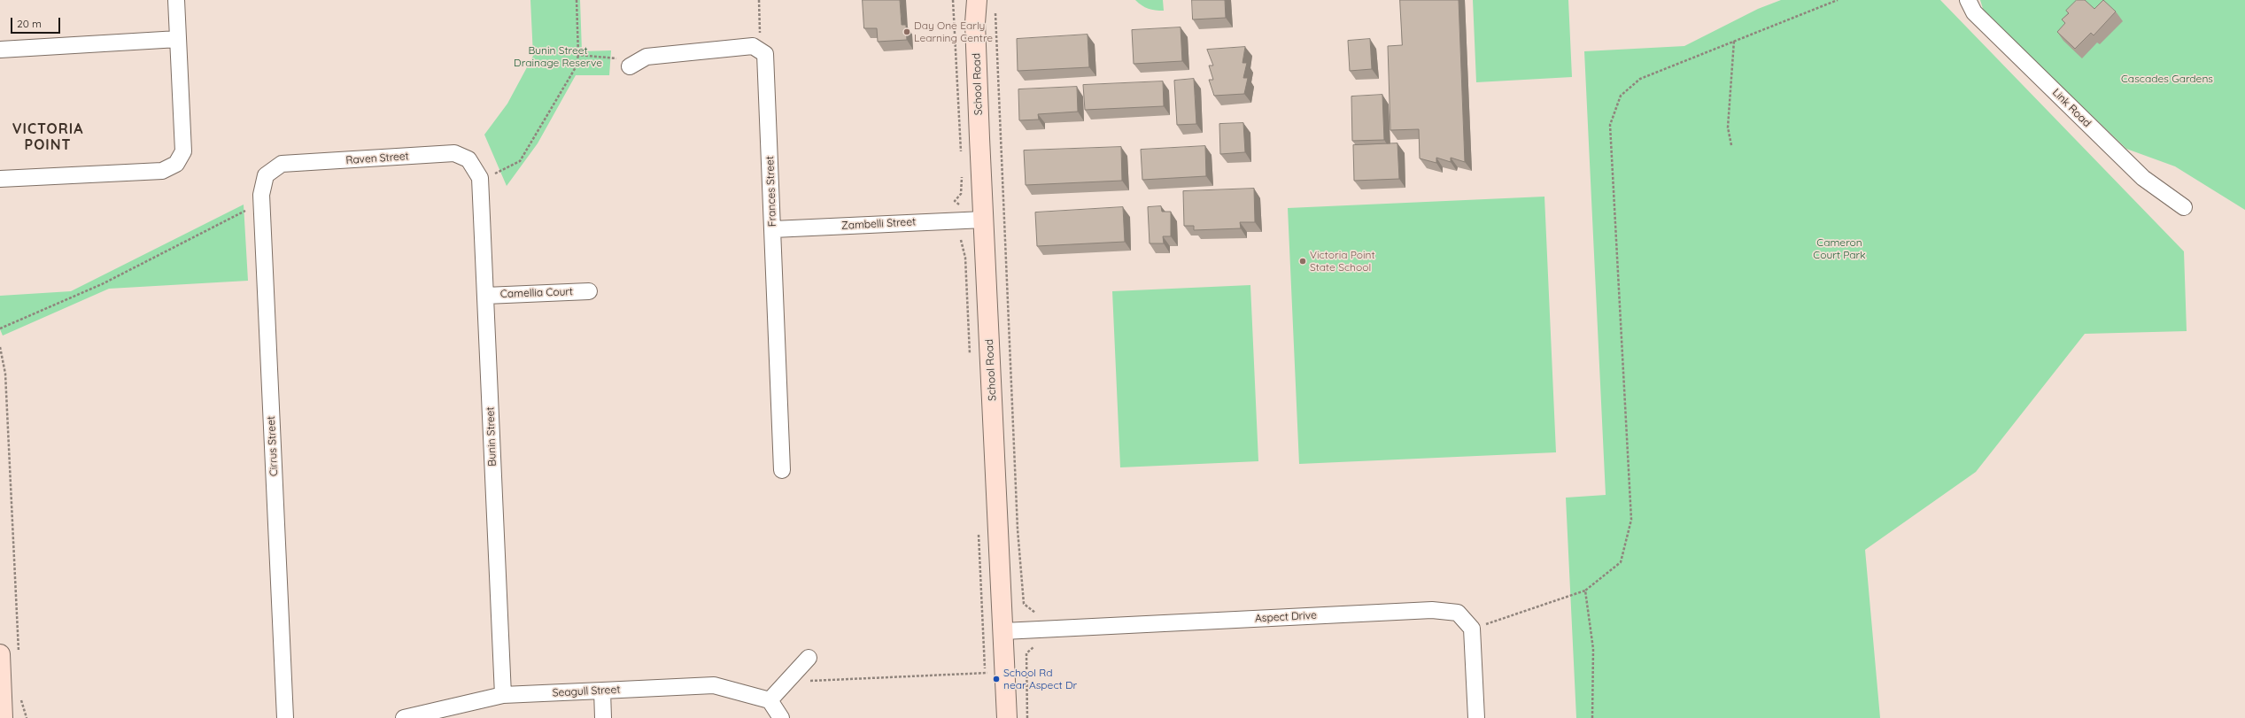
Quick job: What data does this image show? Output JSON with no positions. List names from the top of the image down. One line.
{"streets":{"street":["School Road","Link Road","Raven Street","Frances Street","Zambelli Street","Camellia Court","Bunin Street","Cirrus Street","Aspect Drive","Seagull Street"]},"crossings":[["School Road","Zambelli Street"],["School Road","Aspect Drive"],["Raven Street","Bunin Street"],["Raven Street","Cirrus Street"],["Frances Street","Zambelli Street"],["Camellia Court","Bunin Street"],["Bunin Street","Seagull Street"]],"districts":["VICTORIA POINT"],"parks":["Bunin Street Drainage Reserve","Cascades Gardens","Cameron Court Park"],"places":["Day One Early Learning Centre","Victoria Point State School","School Rd near Aspect Dr"],"scale_bar":"20 m"}
